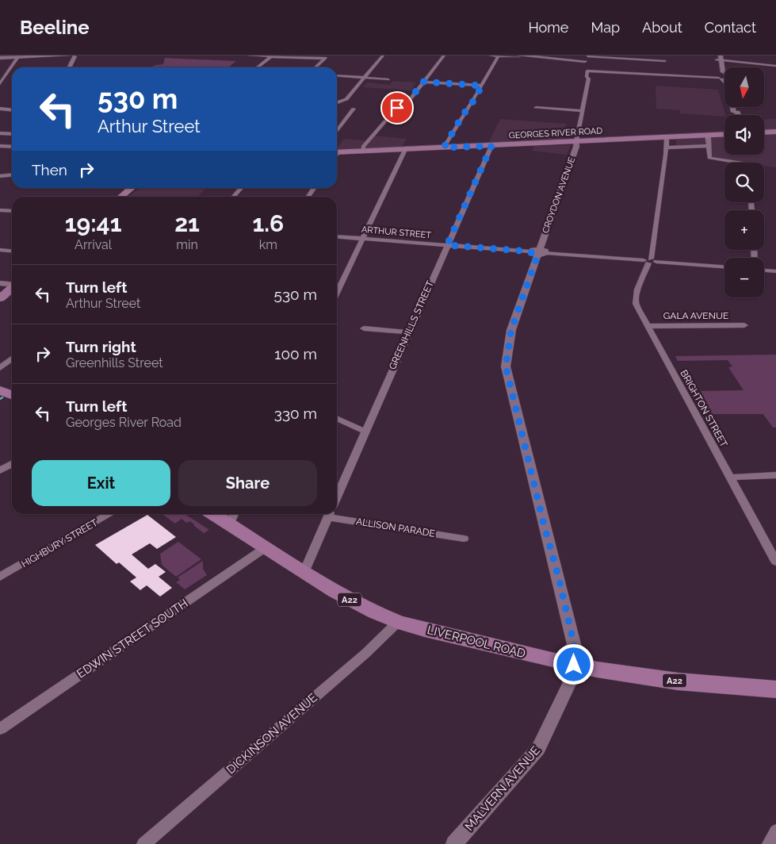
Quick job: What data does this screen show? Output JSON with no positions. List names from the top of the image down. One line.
{"streets":{"highway":["A22","LIVERPOOL ROAD"],"main road":["GEORGES RIVER ROAD"],"street":["CROYDON AVENUE","ARTHUR STREET","GALA AVENUE","GREENHILLS STREET","BRIGHTON STREET","ALLISON PARADE","HIGHBURY STREET","EDWIN STREET SOUTH","DICKINSON AVENUE","MALVERN AVENUE"]},"crossings":[["GEORGES RIVER ROAD","CROYDON AVENUE"],["GEORGES RIVER ROAD","GREENHILLS STREET"],["GEORGES RIVER ROAD","BRIGHTON STREET"],["CROYDON AVENUE","ARTHUR STREET"],["CROYDON AVENUE","LIVERPOOL ROAD"],["CROYDON AVENUE","MALVERN AVENUE"],["ARTHUR STREET","GREENHILLS STREET"],["ARTHUR STREET","BRIGHTON STREET"],["GALA AVENUE","BRIGHTON STREET"],["EDWIN STREET SOUTH","LIVERPOOL ROAD"],["LIVERPOOL ROAD","DICKINSON AVENUE"],["LIVERPOOL ROAD","MALVERN AVENUE"]],"north":"bottom","page":{"header":"Beeline","nav":["Home","Map","About","Contact"],"map_buttons":["+","−"],"turn":["530 m","Arthur Street"],"then":"Then","eta":["19:41","Arrival","21","min","1.6","km"],"list":[{"name":"Turn left","note":"Arthur Street","value":"530 m"},{"name":"Turn right","note":"Greenhills Street","value":"100 m"},{"name":"Turn left","note":"Georges River Road","value":"330 m"}],"buttons":["Exit","Share"]}}
